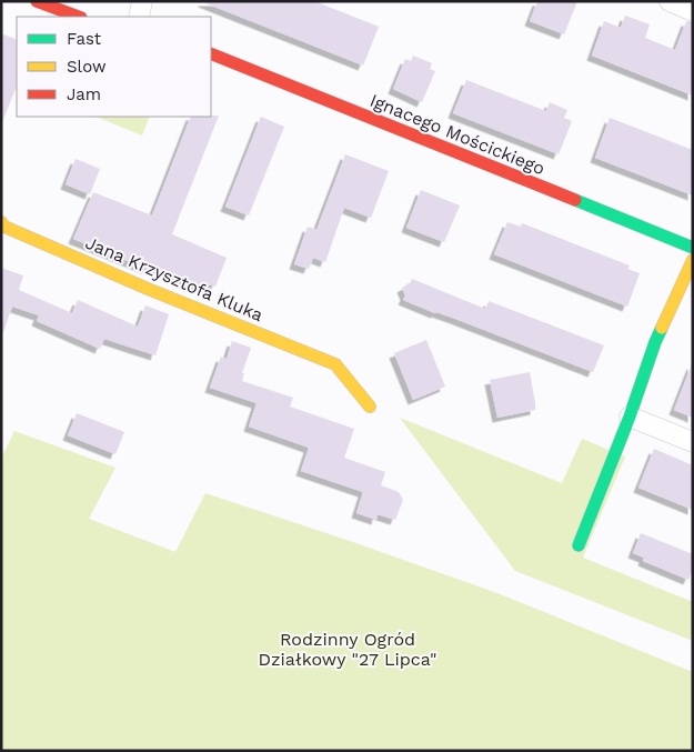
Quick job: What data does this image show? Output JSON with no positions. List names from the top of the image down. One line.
{"streets":{"street":["Ignacego Mościckiego","Jana Krzysztofa Kluka"]},"parks":["Rodzinny Ogród Działkowy \"27 Lipca\""],"legend":["Fast","Slow","Jam"]}
